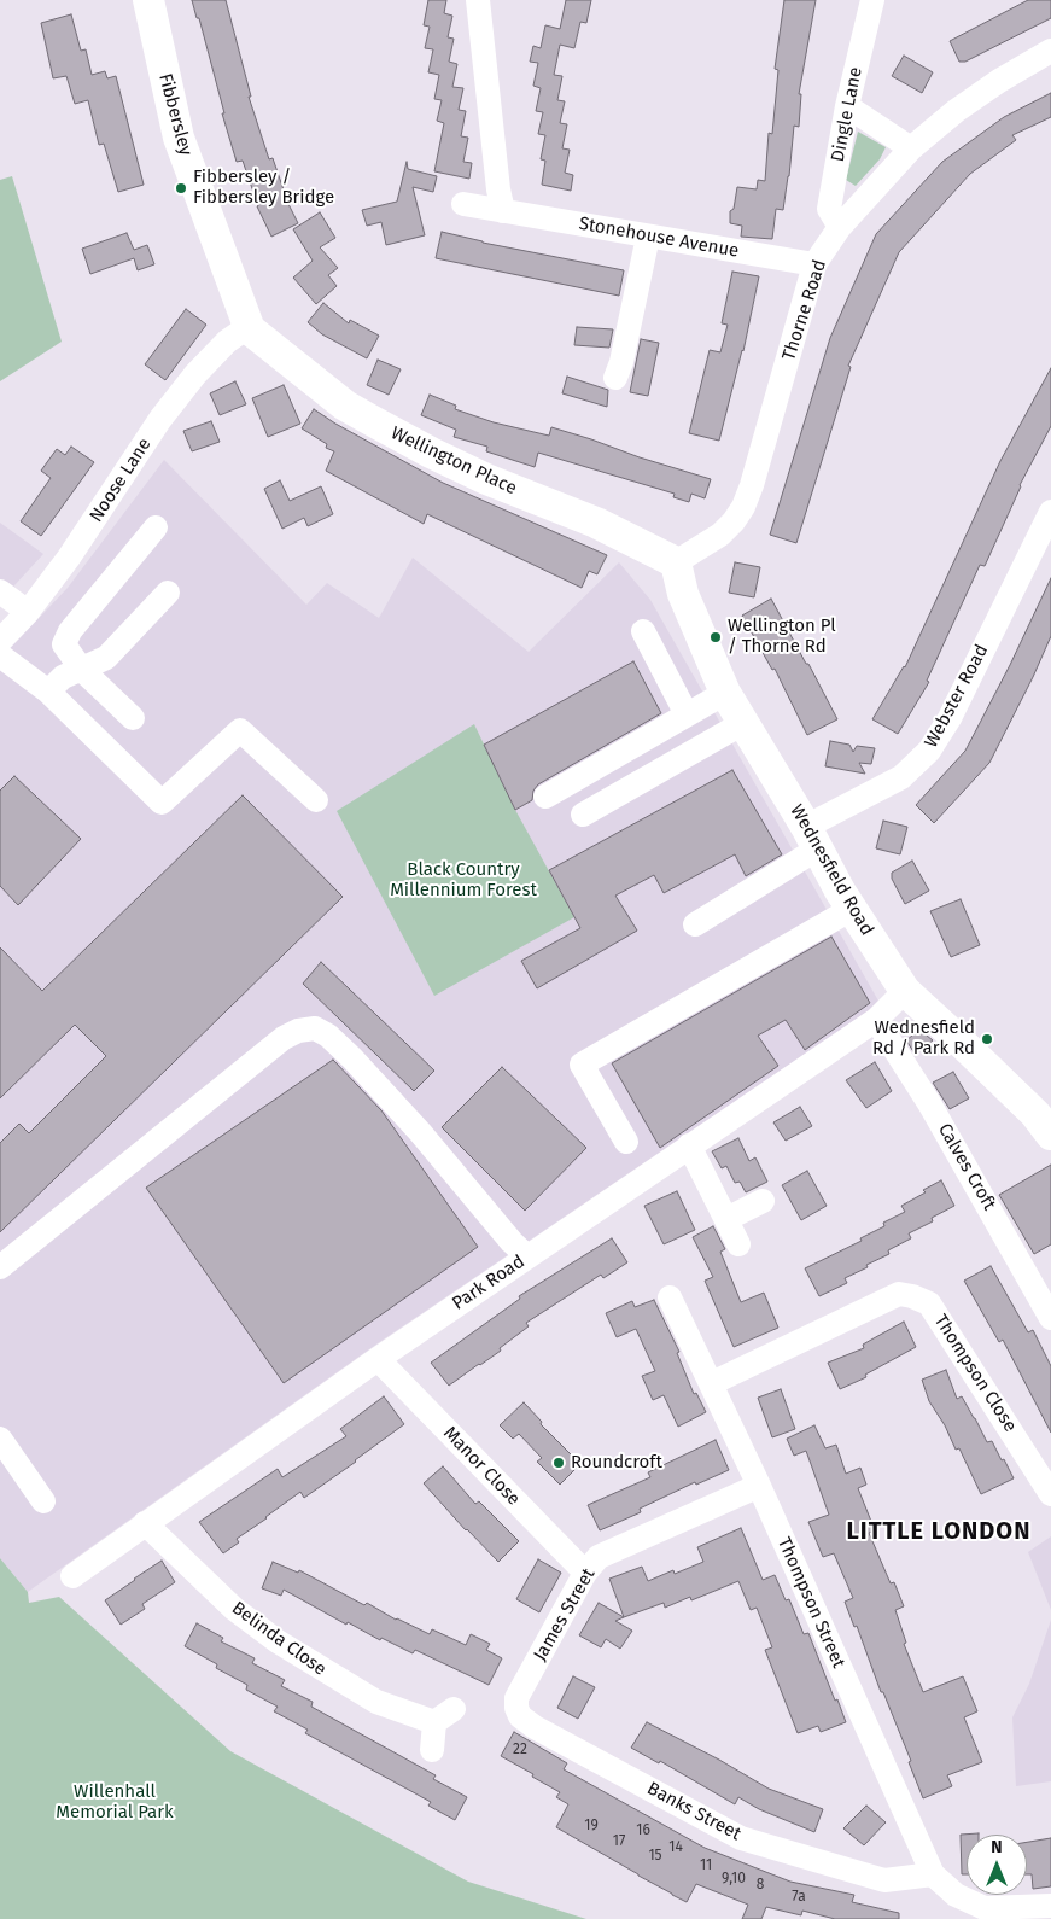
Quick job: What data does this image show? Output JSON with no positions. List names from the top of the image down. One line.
{"streets":{"main road":["Fibbersley","Wellington Place","Wednesfield Road"],"street":["Dingle Lane","Stonehouse Avenue","Thorne Road","Noose Lane","Webster Road","Calves Croft","Park Road","Thompson Close","Manor Close","Thompson Street","James Street","Belinda Close","Banks Street"]},"crossings":[["Fibbersley","Wellington Place"],["Fibbersley","Noose Lane"],["Dingle Lane","Thorne Road"],["Stonehouse Avenue","Thorne Road"],["Thorne Road","Wellington Place"],["Thorne Road","Wednesfield Road"],["Wellington Place","Noose Lane"],["Wellington Place","Wednesfield Road"],["Webster Road","Wednesfield Road"],["Wednesfield Road","Park Road"],["Calves Croft","Park Road"],["Park Road","Manor Close"],["Park Road","Belinda Close"],["Thompson Close","Thompson Street"],["Manor Close","James Street"],["Thompson Street","James Street"],["Thompson Street","Banks Street"],["James Street","Banks Street"]],"districts":["LITTLE LONDON"],"parks":["Black Country Millennium Forest","Willenhall Memorial Park"],"places":["Fibbersley / Fibbersley Bridge","Wellington Pl / Thorne Rd","Wednesfield Rd / Park Rd","Roundcroft"],"house_numbers":["22","19","16","17","14","15","11","9,10","8","7a"],"north":"top"}
